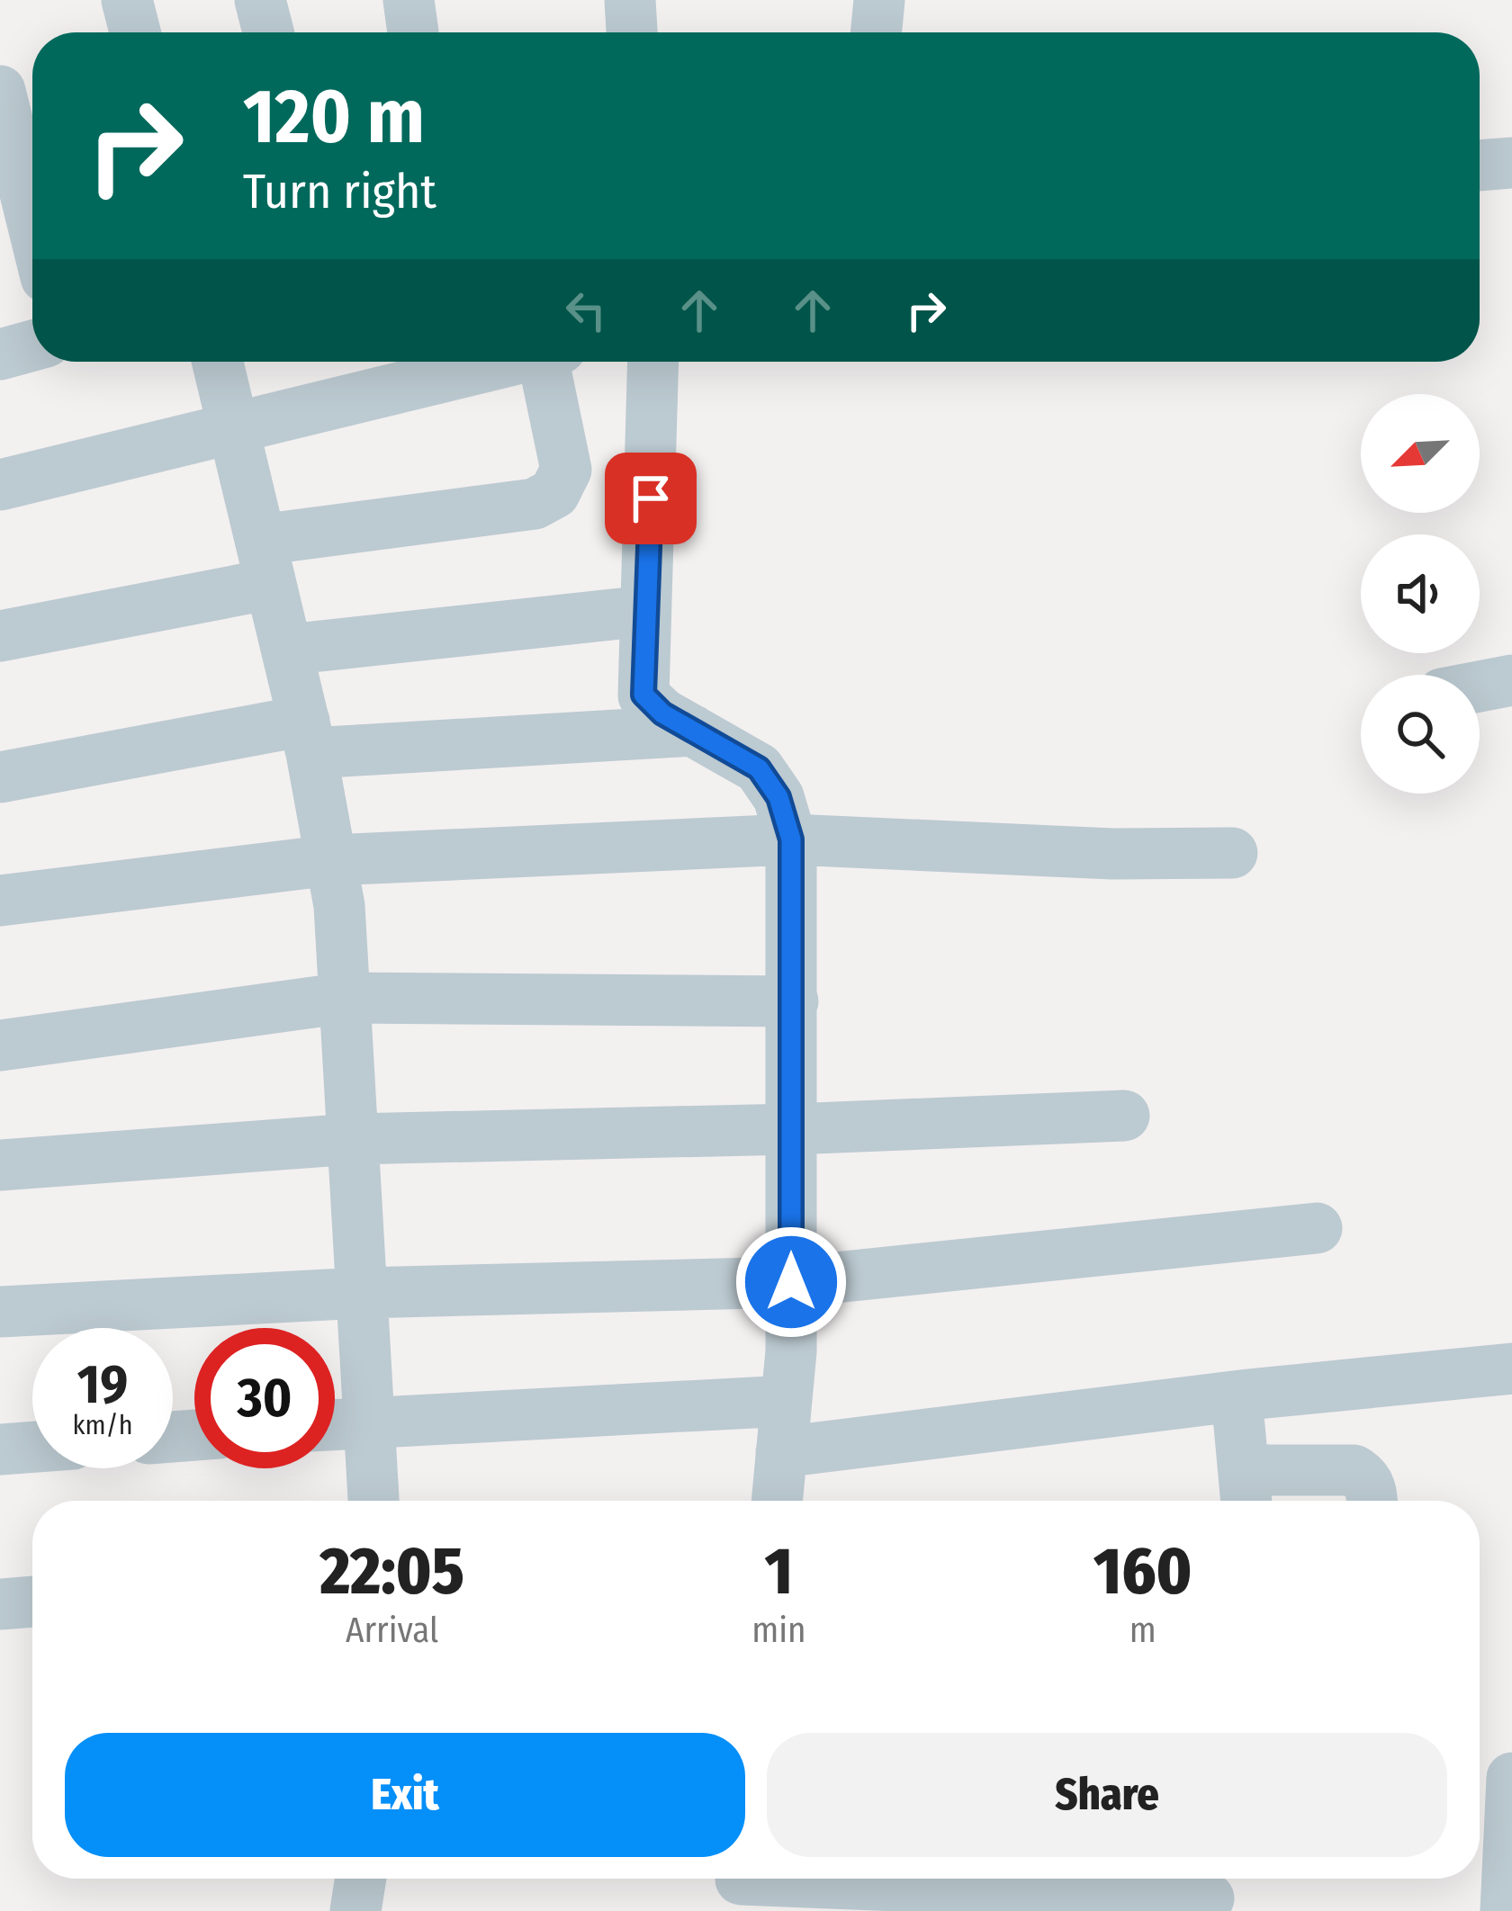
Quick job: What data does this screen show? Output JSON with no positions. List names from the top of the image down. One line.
{"north":"bottom left","page":{"turn":["120 m","Turn right"],"speed":"19 km/h","limit":"30","eta":["22:05","Arrival","1","min","160","m"],"buttons":["Exit","Share"]}}
